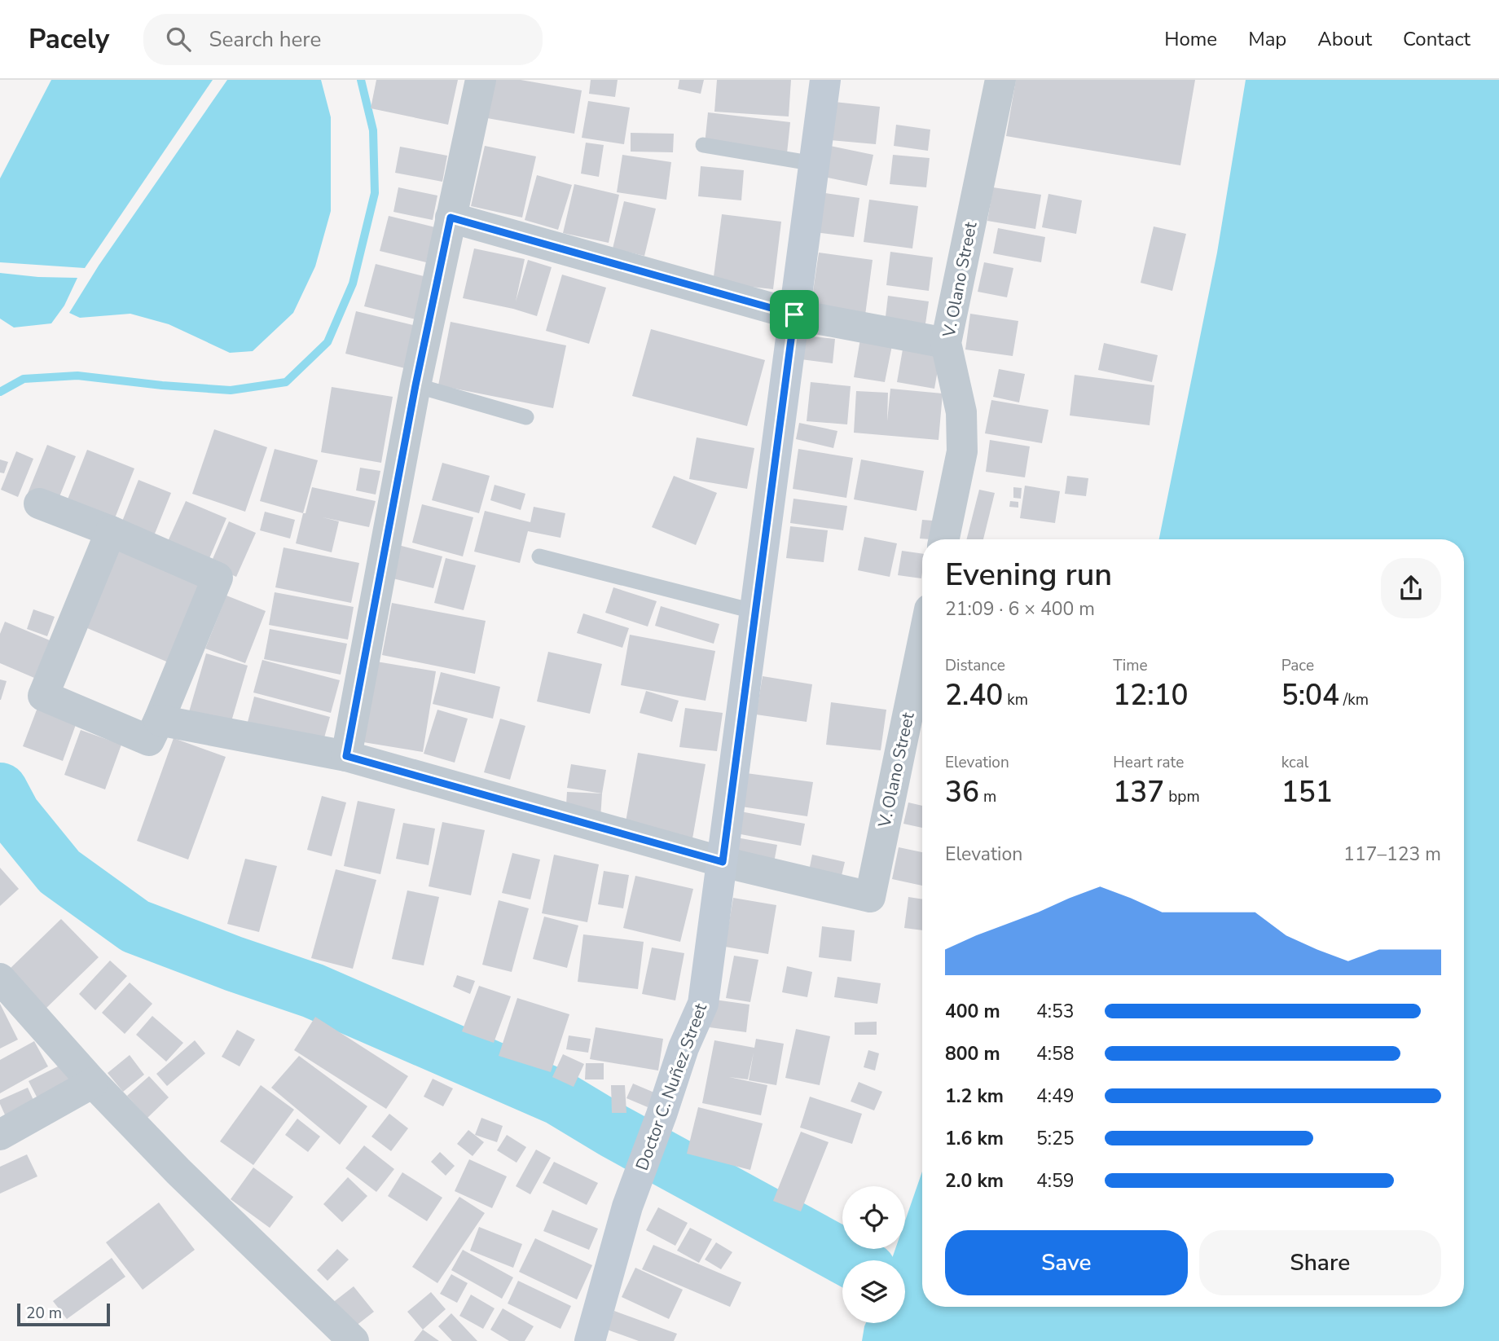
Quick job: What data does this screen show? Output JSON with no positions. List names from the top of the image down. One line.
{"streets":{"main road":["Doctor C. Nuñez Street"],"street":["V. Olano Street"]},"crossings":[["V. Olano Street","Doctor C. Nuñez Street"]],"scale_bar":"20 m","page":{"header":"Pacely","search":"Search here","nav":["Home","Map","About","Contact"],"heading":["Evening run","21:09 · 6 × 400 m"],"stats":[["Distance","2.40 km"],["Time","12:10"],["Pace","5:04 /km"],["Elevation","36 m"],["Heart rate","137 bpm"],["kcal","151"]],"chart":["Elevation","117–123 m"],"list":[{"name":"400 m","note":"4:53"},{"name":"800 m","note":"4:58"},{"name":"1.2 km","note":"4:49"},{"name":"1.6 km","note":"5:25"},{"name":"2.0 km","note":"4:59"}],"buttons":["Save","Share"],"scale":"20 m"}}
